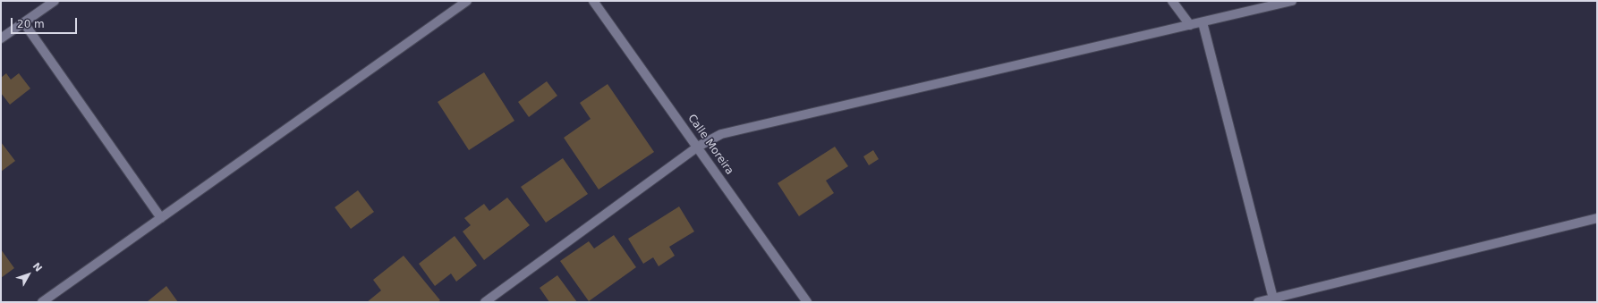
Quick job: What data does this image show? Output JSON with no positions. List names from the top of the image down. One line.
{"streets":{"street":["Calle Moreira"]},"scale_bar":"20 m","north":"top right"}
